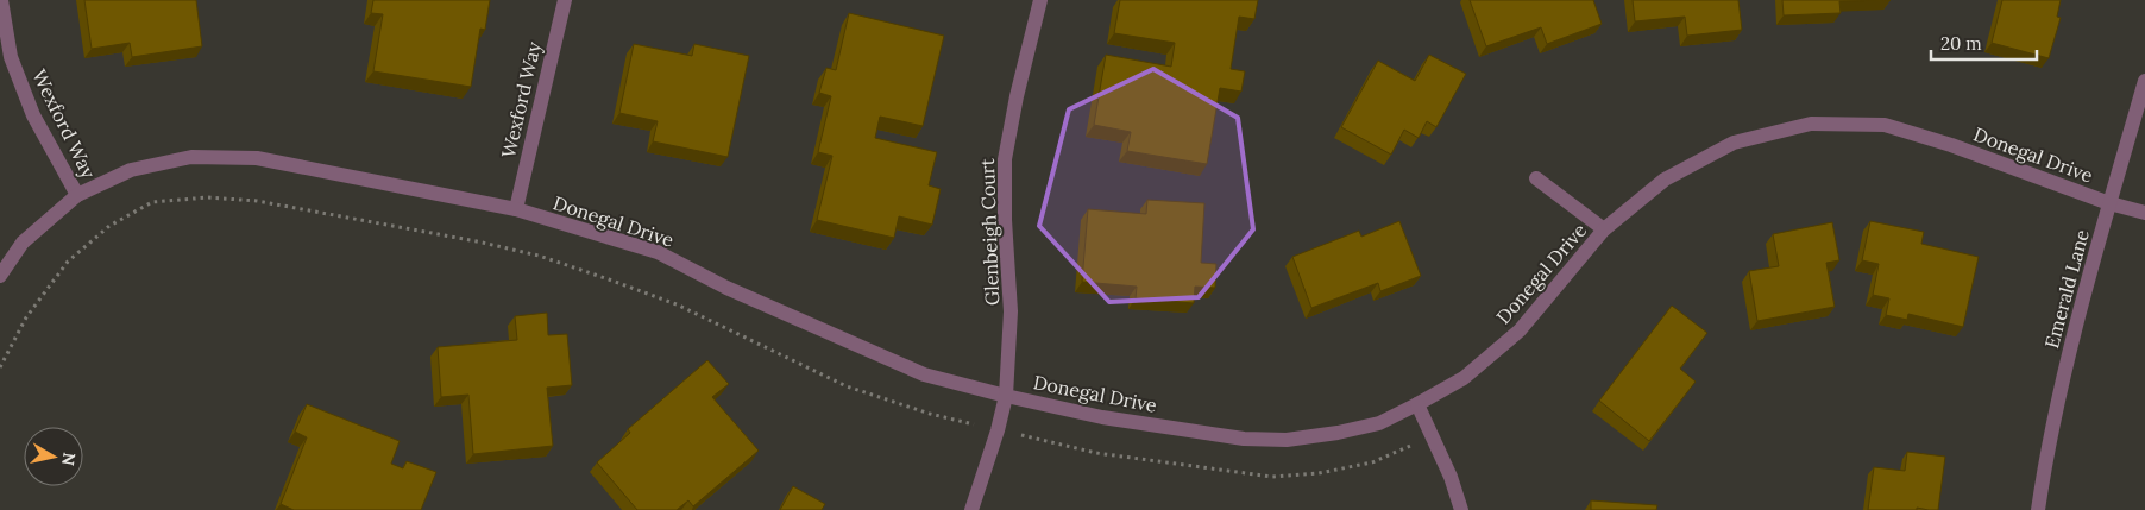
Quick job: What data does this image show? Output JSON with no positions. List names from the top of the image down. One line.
{"streets":{"street":["Wexford Way","Donegal Drive","Glenbeigh Court","Emerald Lane"]},"crossings":[["Wexford Way","Donegal Drive"],["Donegal Drive","Glenbeigh Court"],["Donegal Drive","Emerald Lane"]],"scale_bar":"20 m","north":"right"}
